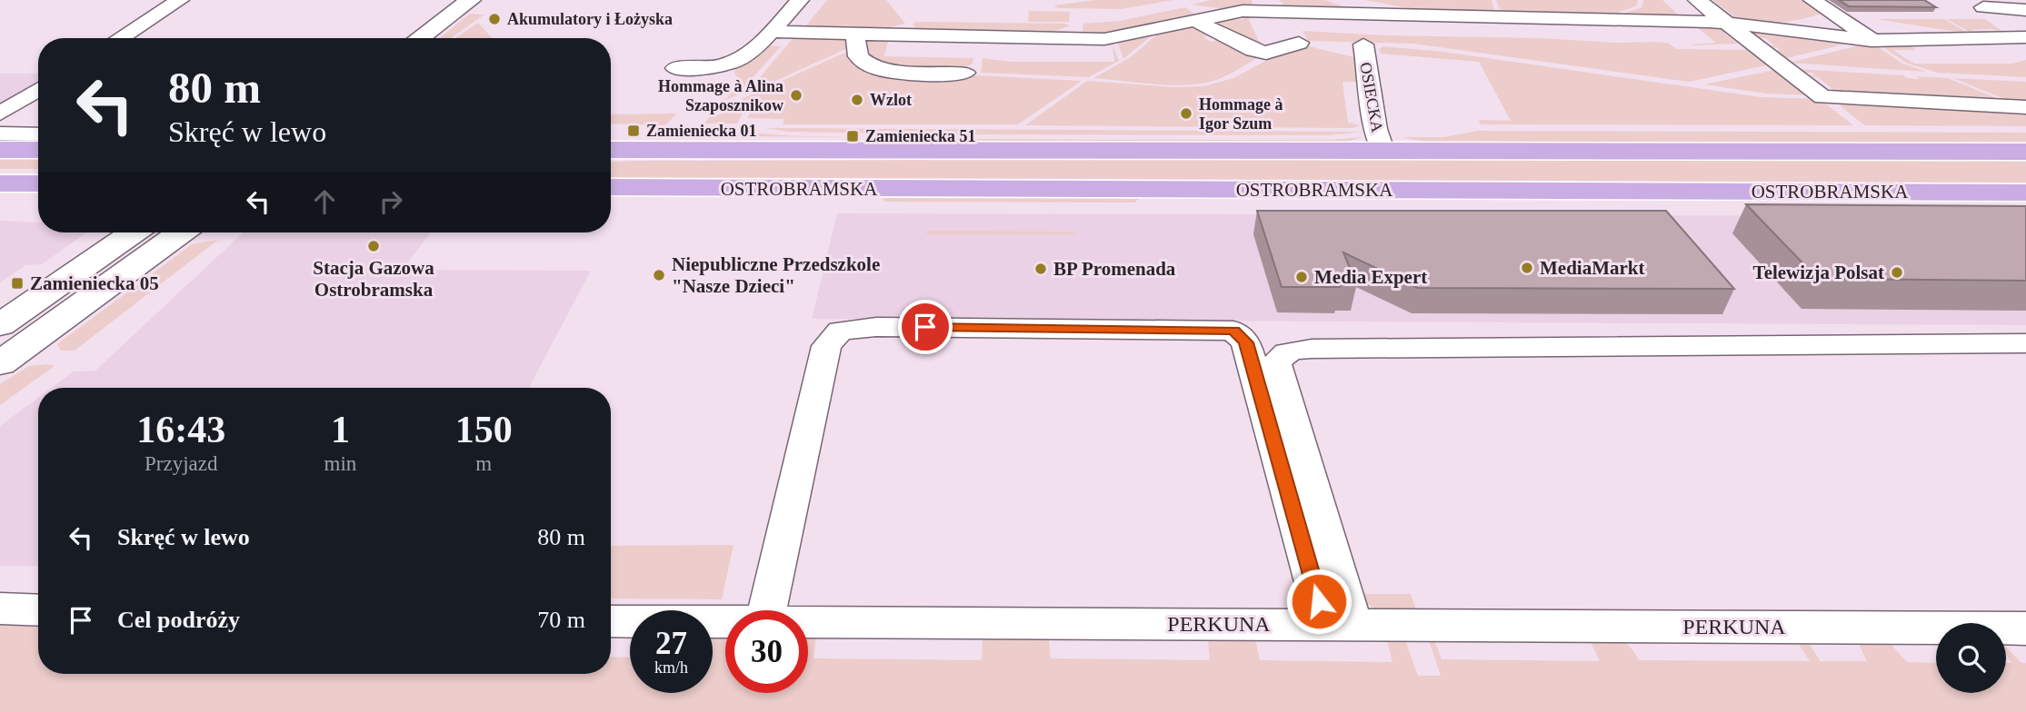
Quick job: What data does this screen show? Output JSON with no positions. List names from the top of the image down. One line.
{"streets":{"main road":["OSTROBRAMSKA"],"street":["OSIECKA","PERKUNA"]},"crossings":[["OSIECKA","OSTROBRAMSKA"]],"places":{"other":["Akumulatory i Łożyska","Hommage à Alina Szaposznikow","Wzlot","Hommage à Igor Szum","Stacja Gazowa Ostrobramska","MediaMarkt","BP Promenada","Telewizja Polsat","Niepubliczne Przedszkole \"Nasze Dzieci\"","Media Expert"],"transit":["Zamieniecka 01","Zamieniecka 51","Zamieniecka 05"]},"page":{"turn":["80 m","Skręć w lewo"],"eta":["16:43","Przyjazd","1","min","150","m"],"list":[{"name":"Skręć w lewo","value":"80 m"},{"name":"Cel podróży","value":"70 m"}],"speed":"27 km/h","limit":"30"}}
